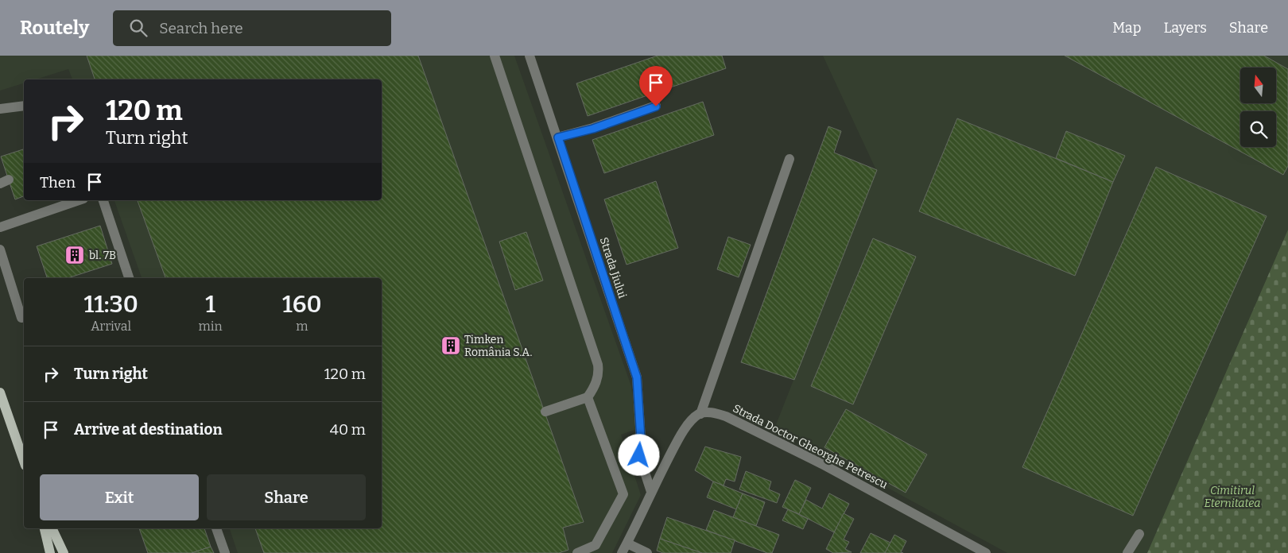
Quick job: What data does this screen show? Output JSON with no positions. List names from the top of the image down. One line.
{"streets":{"street":["Strada Jiului","Strada Doctor Gheorghe Petrescu"]},"parks":["Cimitirul Eternitatea"],"places":{"building":["bl. 7B","Timken România S.A."]},"north":"top","page":{"header":"Routely","search":"Search here","nav":["Map","Layers","Share"],"turn":["120 m","Turn right"],"then":"Then","eta":["11:30","Arrival","1","min","160","m"],"list":[{"name":"Turn right","value":"120 m"},{"name":"Arrive at destination","value":"40 m"}],"buttons":["Exit","Share"]}}
